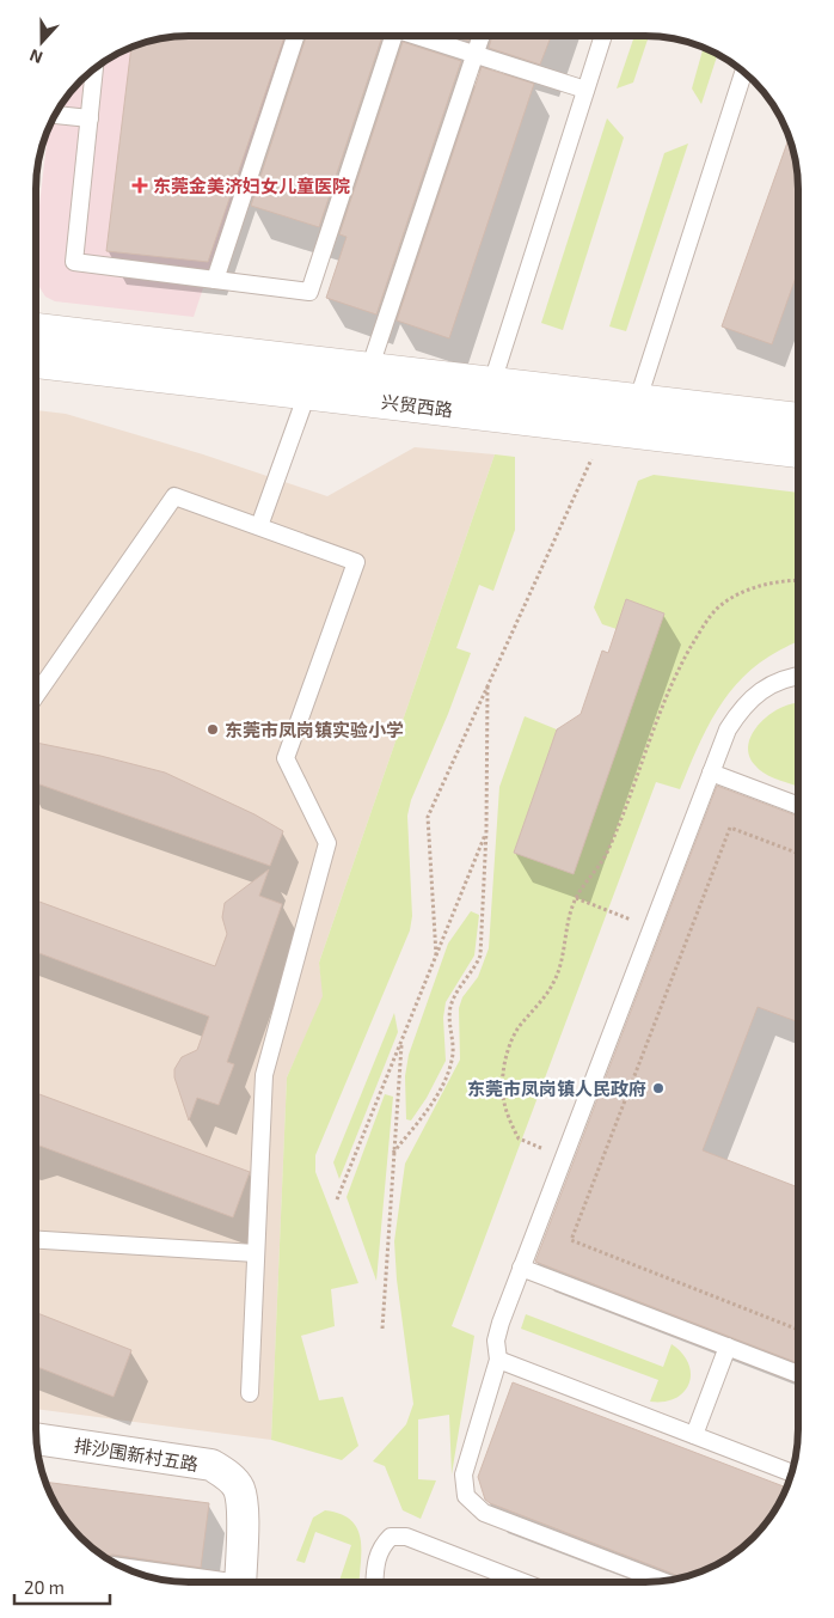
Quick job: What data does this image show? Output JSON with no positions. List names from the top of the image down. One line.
{"streets":{"street":["兴贸西路","排沙围新村五路"]},"places":{"health":["东莞金美济妇女儿童医院"],"other":["东莞市凤岗镇实验小学","东莞市凤岗镇人民政府"]},"scale_bar":"20 m","north":"bottom"}
